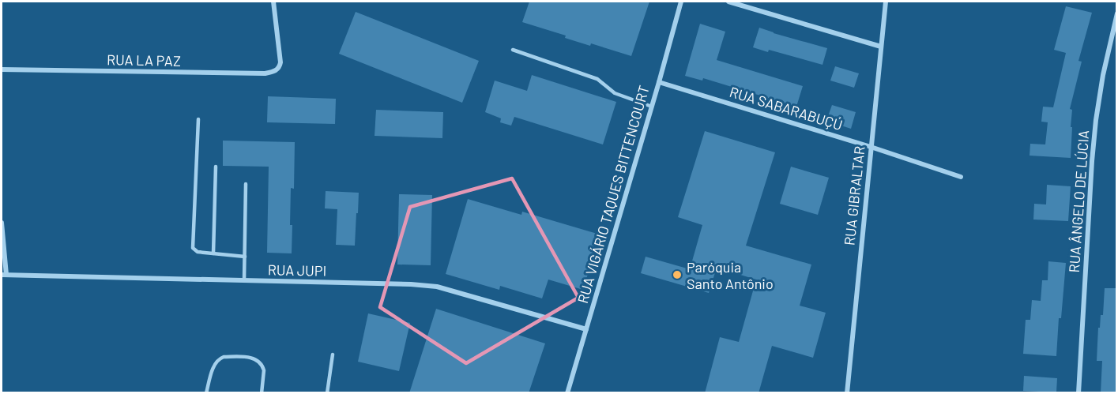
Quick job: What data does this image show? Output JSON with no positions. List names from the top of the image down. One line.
{"streets":{"street":["RUA LA PAZ","RUA SABARABUÇÚ","RUA VIGÁRIO TAQUES BITTENCOURT","RUA GIBRALTAR","RUA ÂNGELO DE LÚCIA","RUA JUPI"]},"crossings":[["RUA SABARABUÇÚ","RUA VIGÁRIO TAQUES BITTENCOURT"],["RUA SABARABUÇÚ","RUA GIBRALTAR"],["RUA VIGÁRIO TAQUES BITTENCOURT","RUA JUPI"]],"places":["Paróquia Santo Antônio"]}
